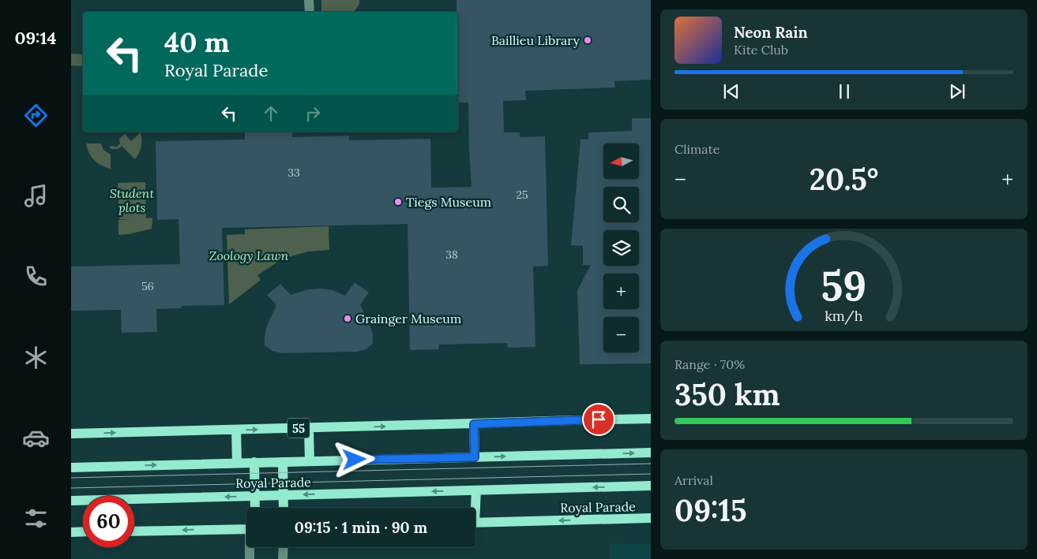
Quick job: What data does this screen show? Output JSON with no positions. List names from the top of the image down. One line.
{"streets":{"main road":["55","Royal Parade"]},"parks":["Student plots","Zoology Lawn"],"places":["Baillieu Library","Tiegs Museum","Grainger Museum"],"house_numbers":["33","25","38","56"],"north":"left","page":{"tabs":"09:14","turn":["40 m","Royal Parade"],"song":["Neon Rain","Kite Club"],"tile":["Climate",["Range · 70%","350 km"],["Arrival","09:15"]],"map_buttons":["+","−"],"heat":["−","20.5°","+"],"limit":"60","trip":"09:15 · 1 min · 90 m","gauge":["59","km/h"]}}
